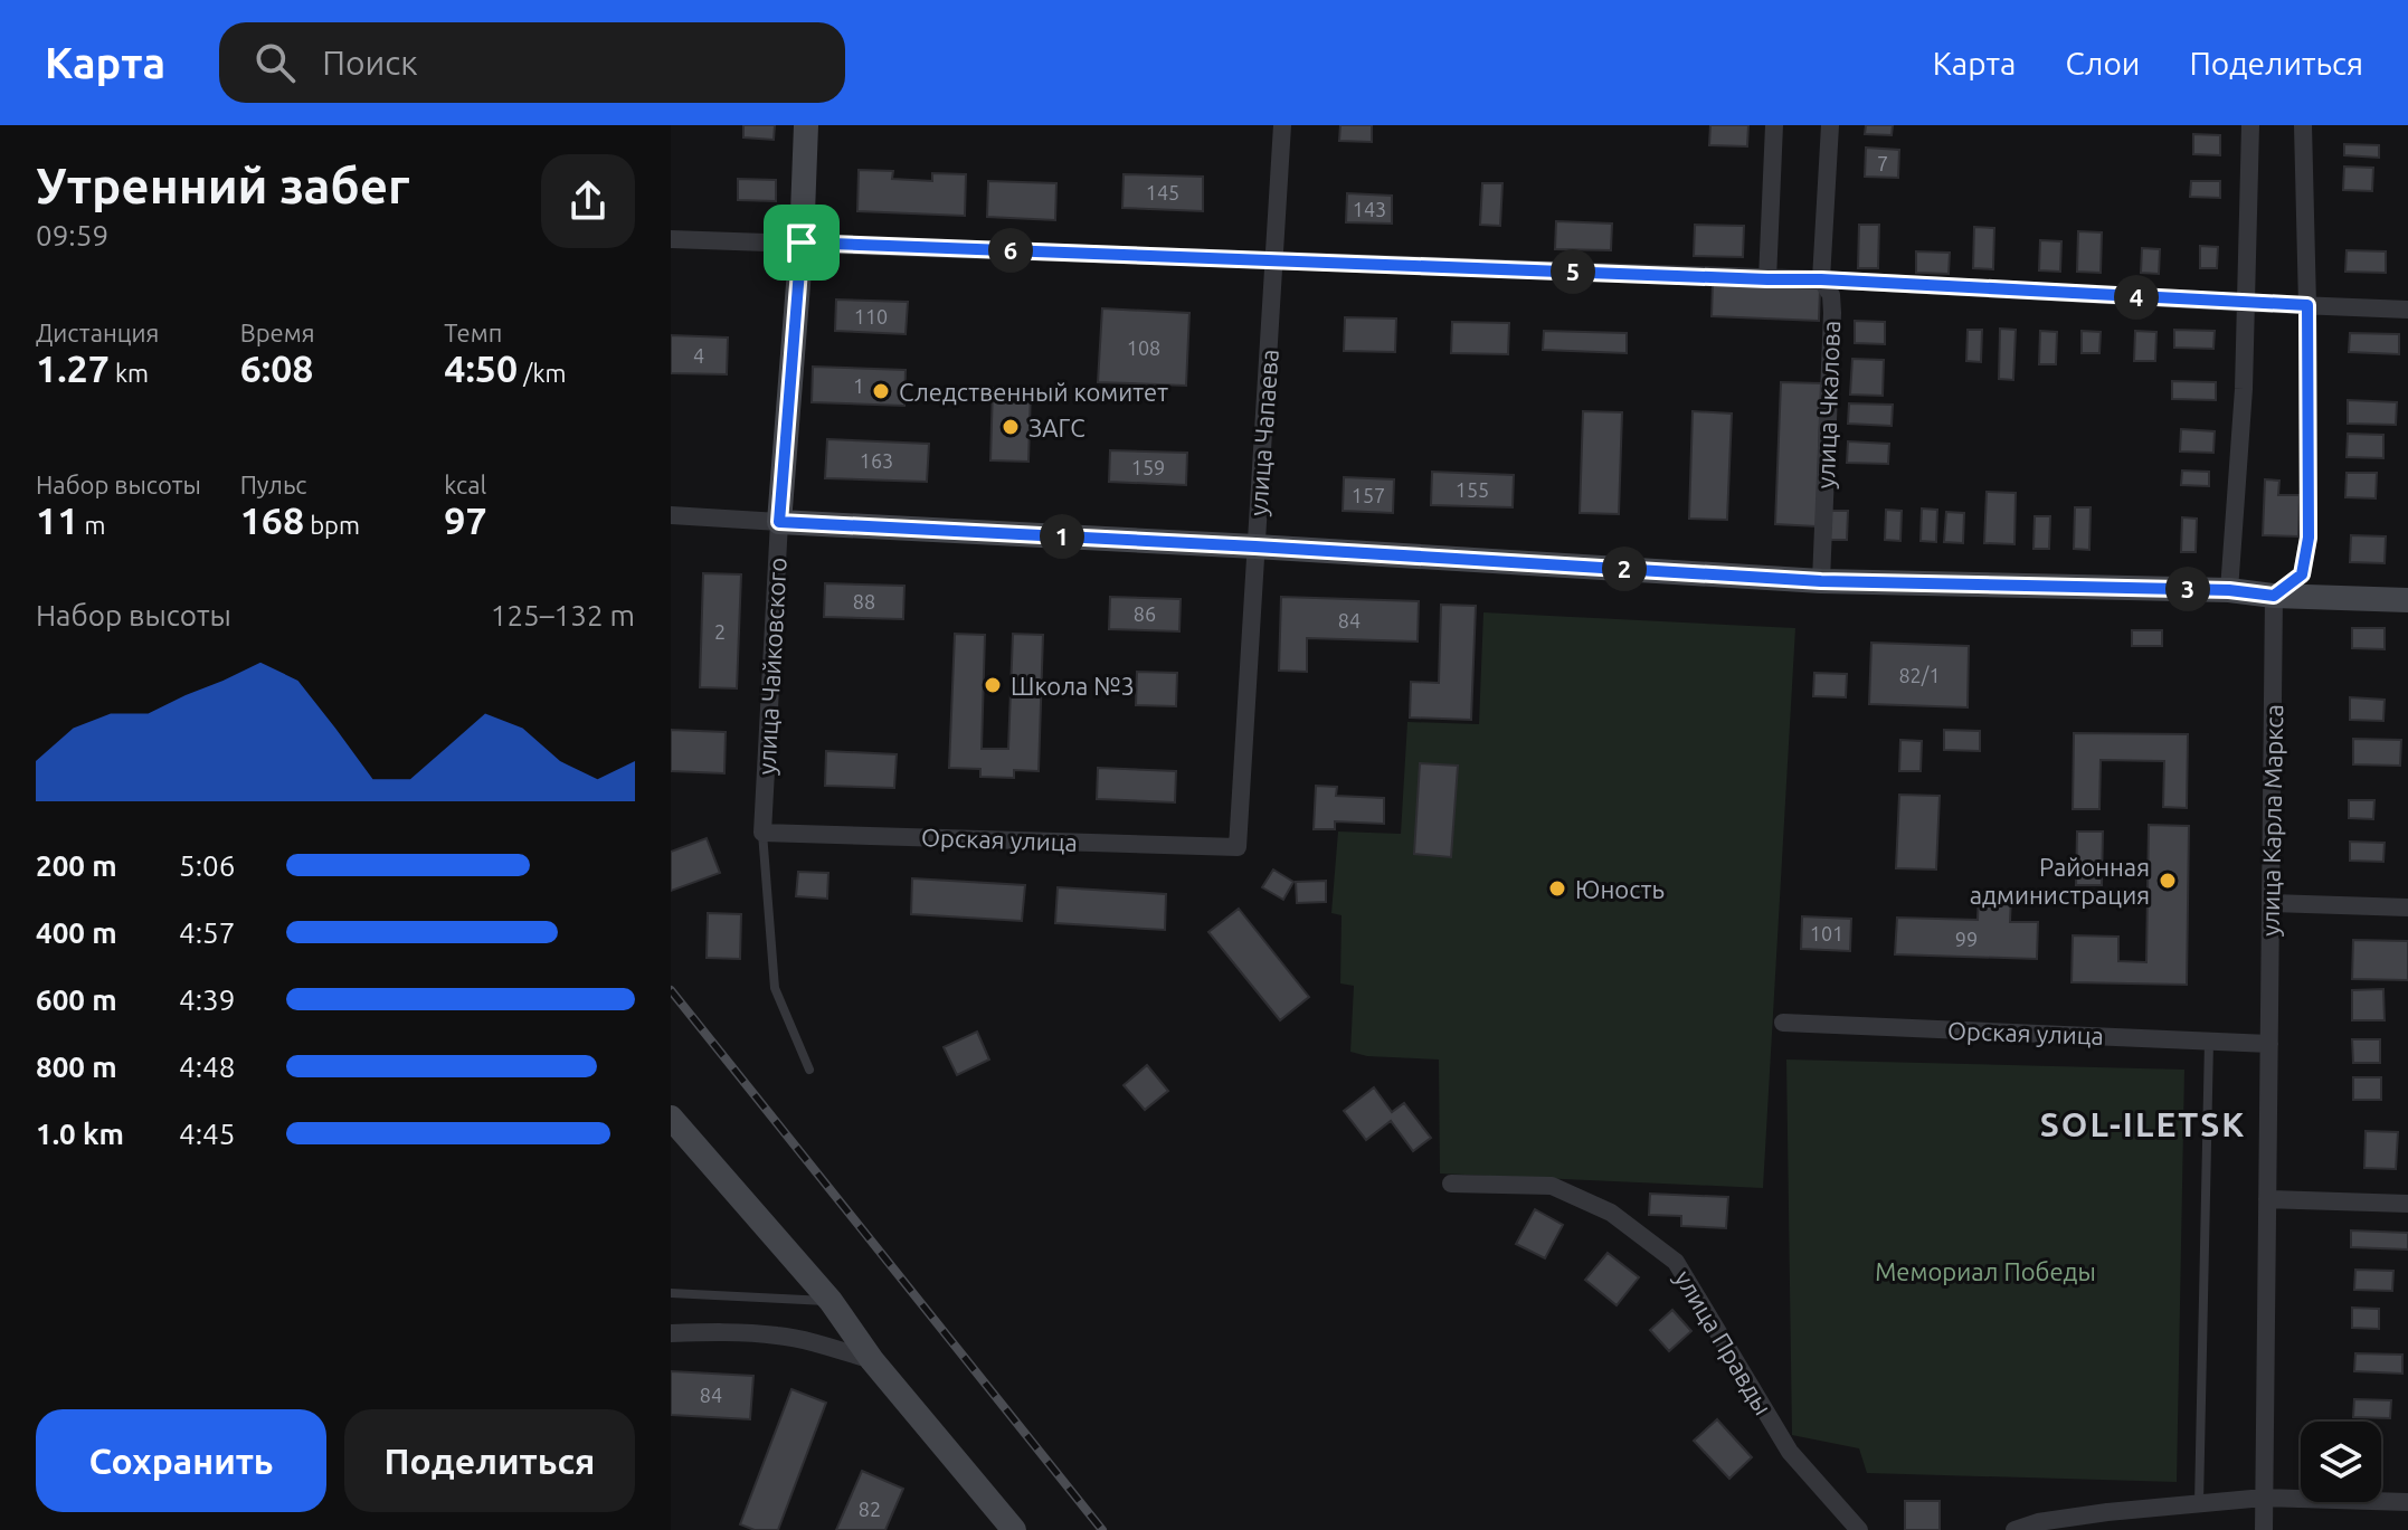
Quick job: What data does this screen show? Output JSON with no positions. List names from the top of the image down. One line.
{"streets":{"street":["улица Чкалова","улица Чапаева","улица Чайковского","улица Карла Маркса","Орская улица","улица Правды"]},"crossings":[["улица Чапаева","Орская улица"],["улица Чайковского","Орская улица"],["улица Карла Маркса","Орская улица"]],"districts":["SOL-ILETSK"],"parks":["Мемориал Победы"],"places":["Следственный комитет","ЗАГС","Школа №3","Районная администрация","Юность"],"house_numbers":["7","145","143","110","108","4","1","163","159","155","157","88","86","84","2","82/1","101","99","84","82"],"page":{"header":"Карта","search":"Поиск","nav":["Карта","Слои","Поделиться"],"heading":["Утренний забег","09:59"],"pins":["6","5","4","1","2","3"],"stats":[["Дистанция","1.27 km"],["Время","6:08"],["Темп","4:50 /km"],["Набор высоты","11 m"],["Пульс","168 bpm"],["kcal","97"]],"chart":["Набор высоты","125–132 m"],"list":[{"name":"200 m","note":"5:06"},{"name":"400 m","note":"4:57"},{"name":"600 m","note":"4:39"},{"name":"800 m","note":"4:48"},{"name":"1.0 km","note":"4:45"}],"buttons":["Сохранить","Поделиться"]}}
